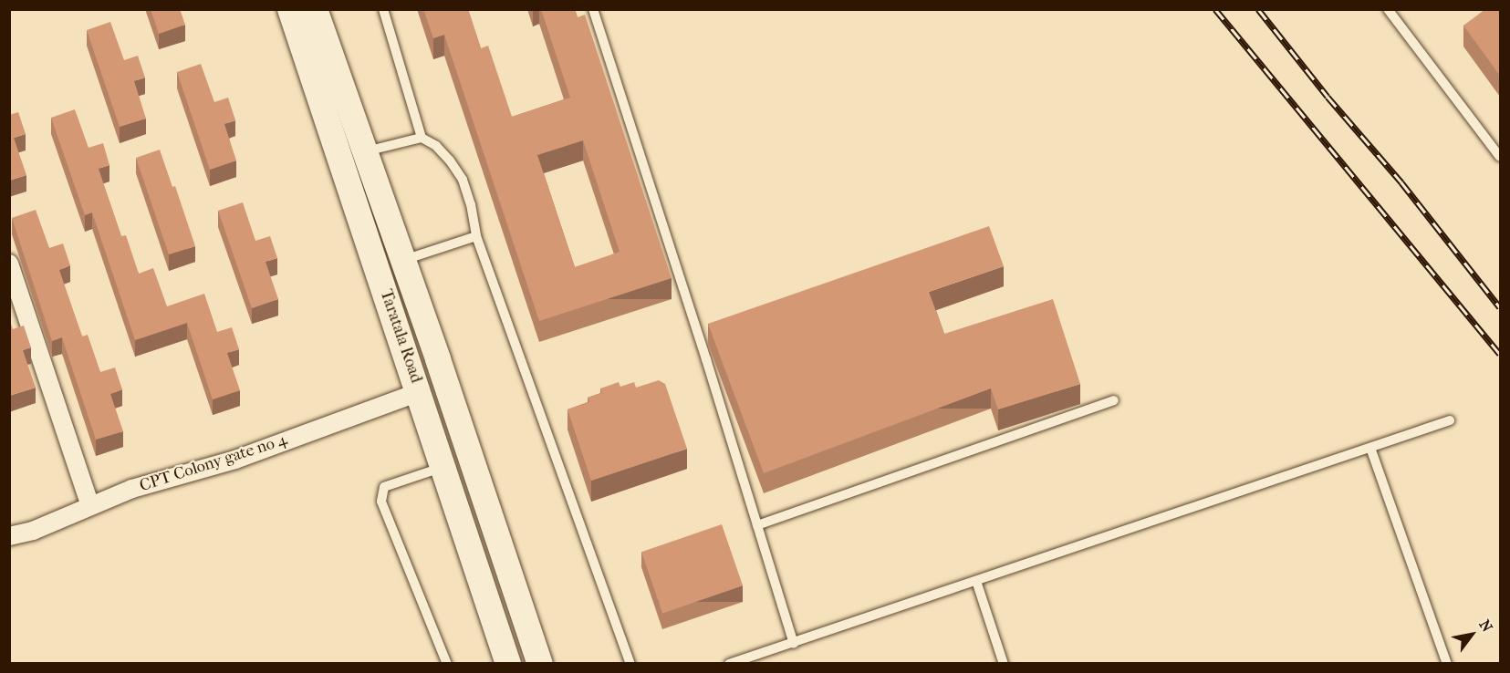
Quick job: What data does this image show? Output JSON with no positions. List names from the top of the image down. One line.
{"streets":{"main road":["Taratala Road"],"street":["CPT Colony gate no 4"]},"crossings":[["Taratala Road","CPT Colony gate no 4"]],"north":"top right"}
